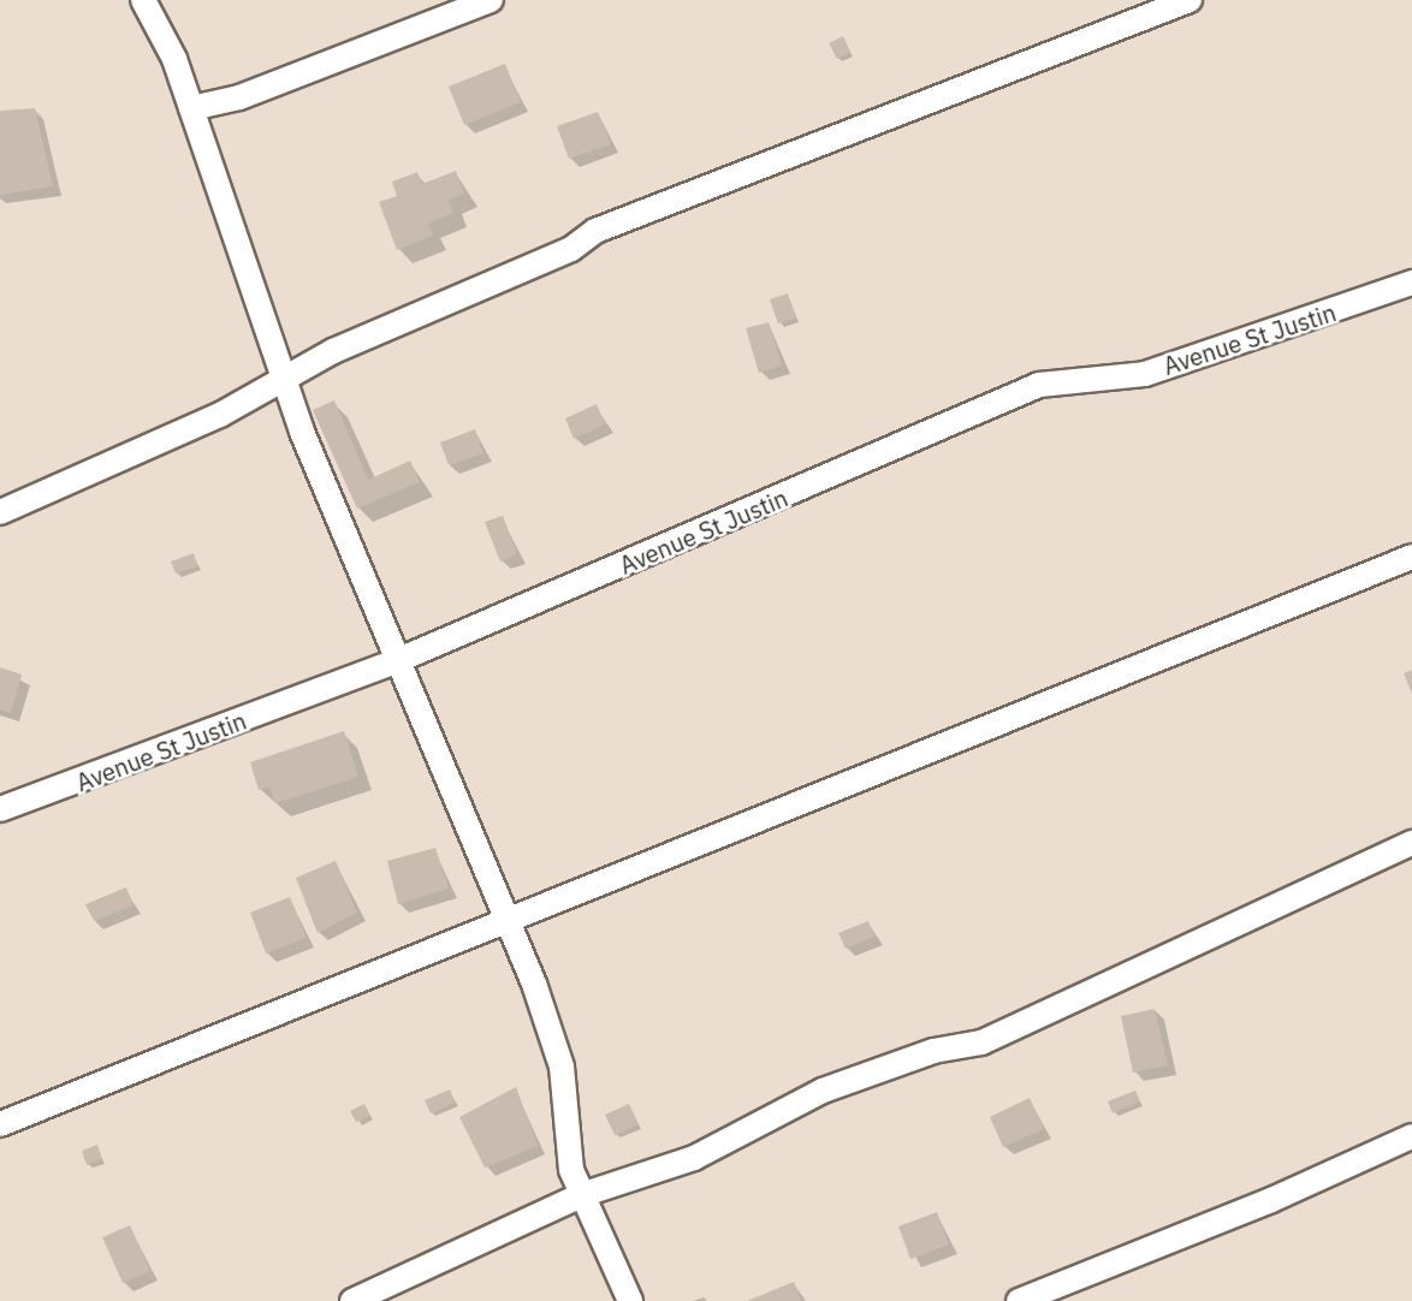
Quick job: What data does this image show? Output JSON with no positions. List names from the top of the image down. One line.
{"streets":{"street":["Avenue St Justin"]}}
